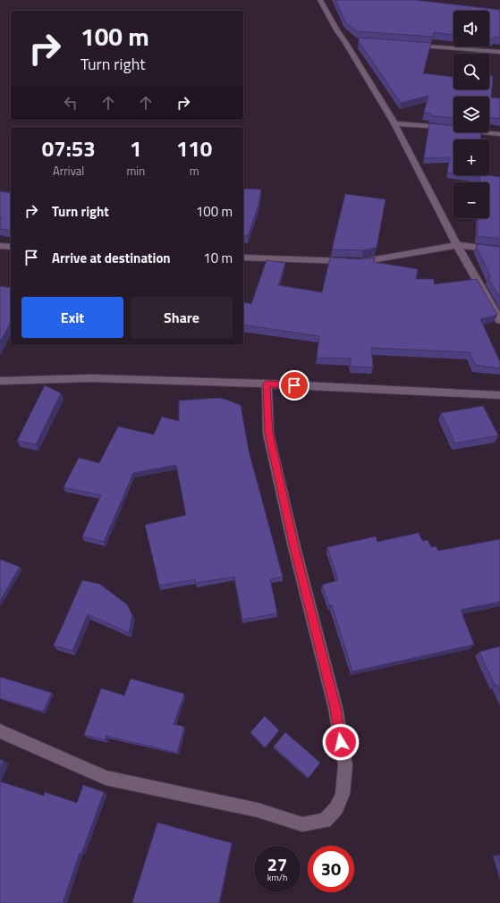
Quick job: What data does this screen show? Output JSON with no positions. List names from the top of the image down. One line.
{"page":{"map_buttons":["+","−"],"turn":["100 m","Turn right"],"eta":["07:53","Arrival","1","min","110","m"],"list":[{"name":"Turn right","value":"100 m"},{"name":"Arrive at destination","value":"10 m"}],"buttons":["Exit","Share"],"speed":"27 km/h","limit":"30"}}
